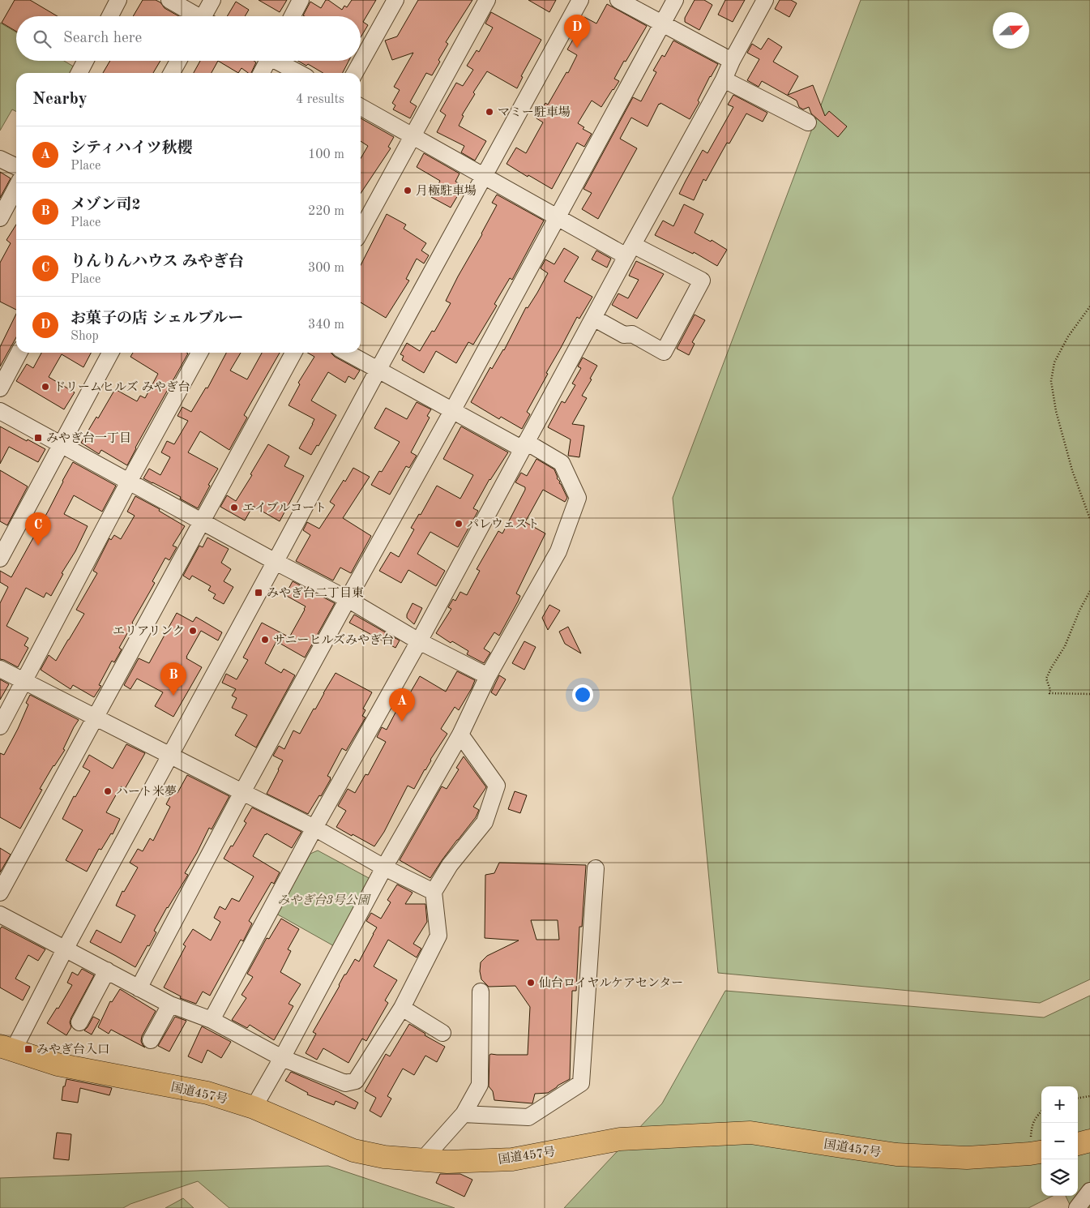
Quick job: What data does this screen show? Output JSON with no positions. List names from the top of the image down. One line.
{"streets":{"highway":["国道457号"]},"parks":["みやぎ台3号公園"],"places":{"other":["マミー駐車場","月極駐車場","ドリームヒルズ みやぎ台","エイブルコート","パレウェスト","エリアリンク","サニーヒルズみやぎ台","ハート米夢","仙台ロイヤルケアセンター"],"transit":["みやぎ台一丁目","みやぎ台二丁目東","みやぎ台入口"]},"north":"right","page":{"pins":["D","C","B","A"],"search":"Search here","heading":["Nearby","4 results"],"list":[{"mark":"A","name":"シティハイツ秋櫻","note":"Place","value":"100 m"},{"mark":"B","name":"メゾン司2","note":"Place","value":"220 m"},{"mark":"C","name":"りんりんハウス みやぎ台","note":"Place","value":"300 m"},{"mark":"D","name":"お菓子の店 シェルブルー","note":"Shop","value":"340 m"}],"map_buttons":["+","−"]}}
